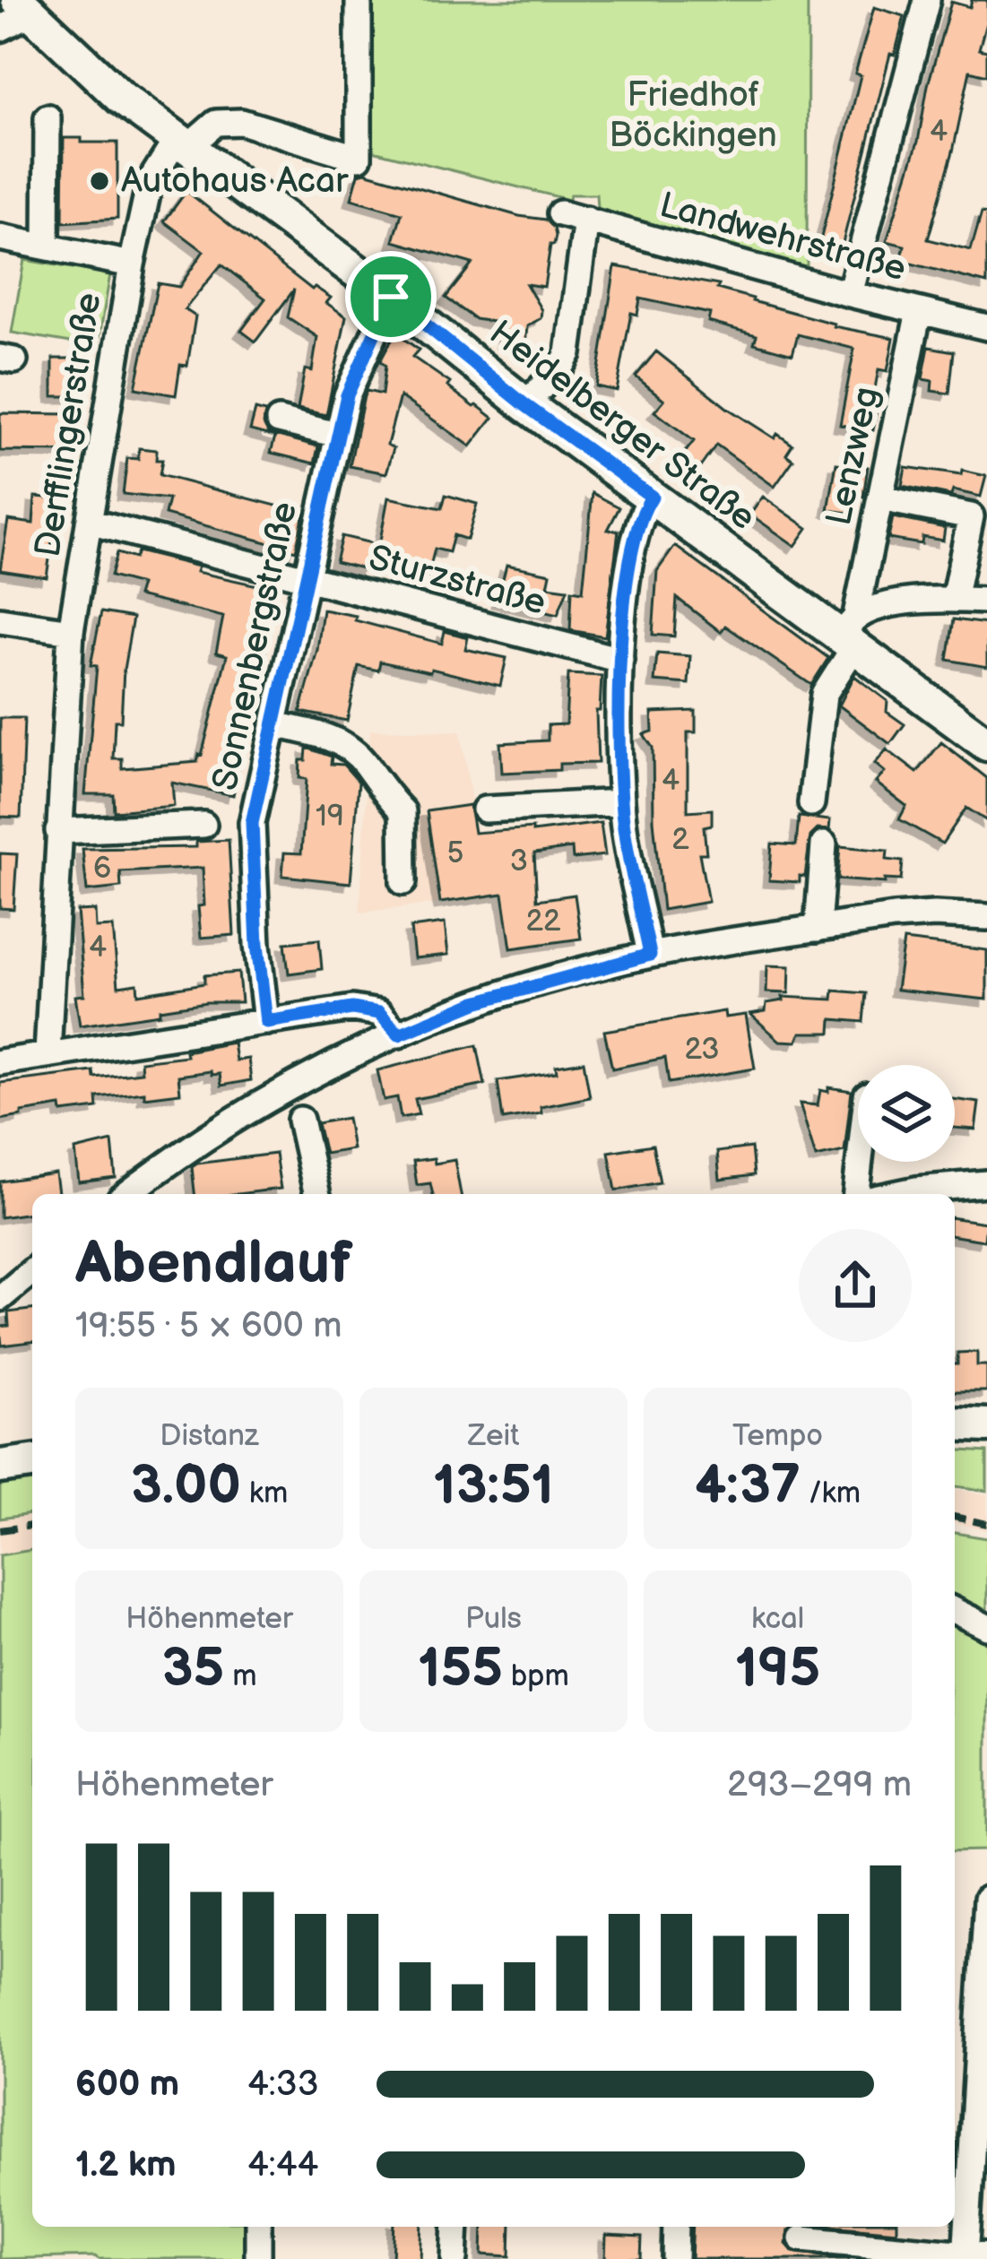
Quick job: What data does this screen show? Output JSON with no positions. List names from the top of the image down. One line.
{"streets":{"main road":["Heidelberger Straße"],"street":["Landwehrstraße","Derfflingerstraße","Lenzweg","Sturzstraße","Sonnenbergstraße"]},"crossings":[["Landwehrstraße","Lenzweg"],["Derfflingerstraße","Heidelberger Straße"],["Derfflingerstraße","Sturzstraße"],["Heidelberger Straße","Lenzweg"],["Heidelberger Straße","Sonnenbergstraße"],["Sturzstraße","Sonnenbergstraße"]],"parks":["Friedhof Böckingen"],"places":["Autohaus Acar"],"house_numbers":["4","4","19","2","5","3","6","22","4","23"],"page":{"heading":["Abendlauf","19:55 · 5 × 600 m"],"stats":[["Distanz","3.00 km"],["Zeit","13:51"],["Tempo","4:37 /km"],["Höhenmeter","35 m"],["Puls","155 bpm"],["kcal","195"]],"chart":["Höhenmeter","293–299 m"],"list":[{"name":"600 m","note":"4:33"},{"name":"1.2 km","note":"4:44"}]}}
